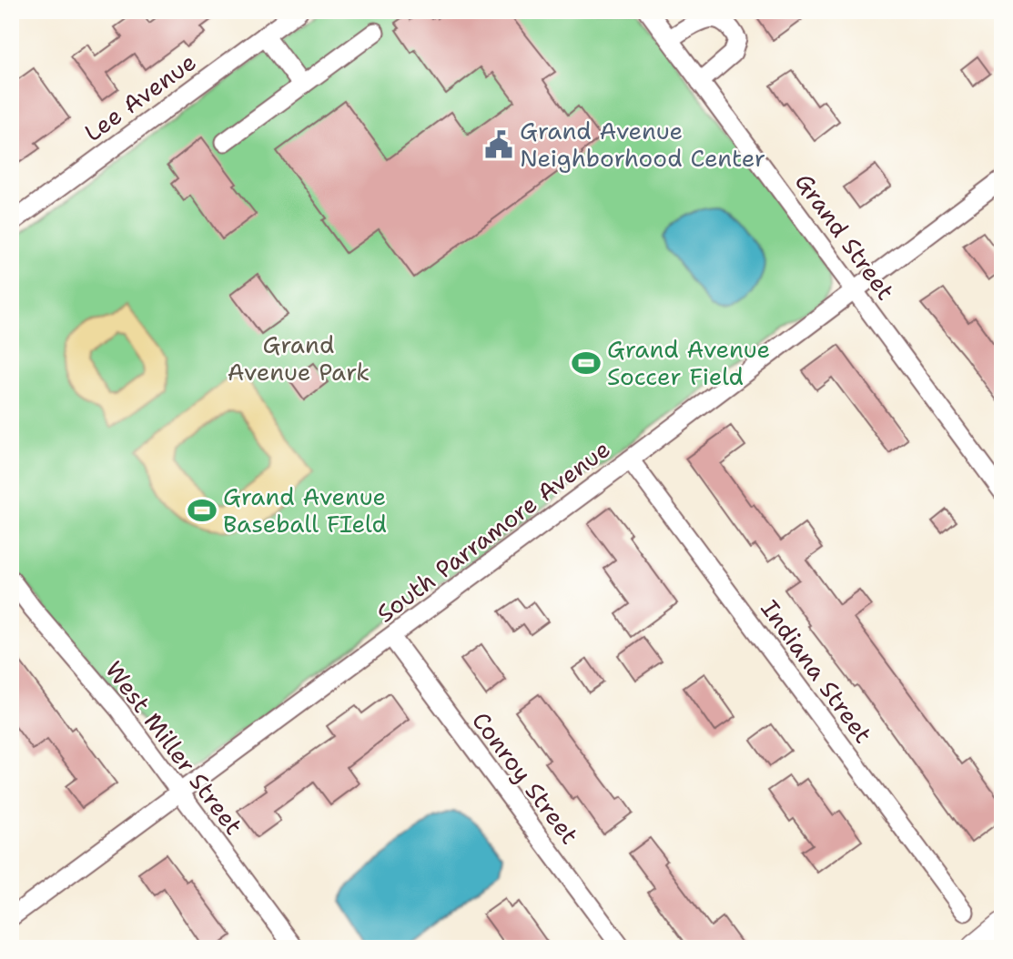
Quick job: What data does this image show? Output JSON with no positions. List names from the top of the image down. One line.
{"streets":{"street":["Lee Avenue","Grand Street","South Parramore Avenue","Indiana Street","West Miller Street","Conroy Street"]},"crossings":[["Grand Street","South Parramore Avenue"],["South Parramore Avenue","Indiana Street"],["South Parramore Avenue","West Miller Street"],["South Parramore Avenue","Conroy Street"]],"parks":["Grand Avenue Park"],"places":{"public building":["Grand Avenue Neighborhood Center"],"sports":["Grand Avenue Soccer Field","Grand Avenue Baseball FIeld"]}}
